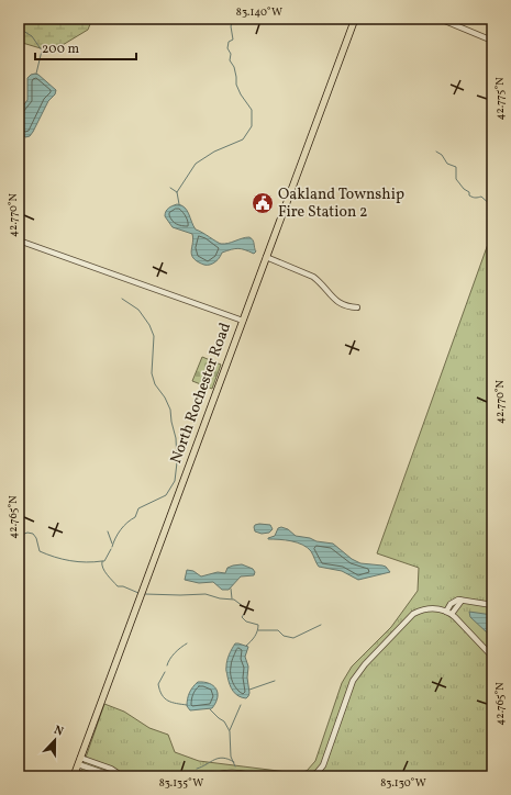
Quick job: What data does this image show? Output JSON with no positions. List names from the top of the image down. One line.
{"streets":{"main road":["North Rochester Road"]},"places":{"public building":["Oakland Township Fire Station 2"]},"scale_bar":"200 m","north":"top","coordinates":["83.140°W","42.775°N","42.770°N","42.765°N","83.135°W","83.130°W"]}
